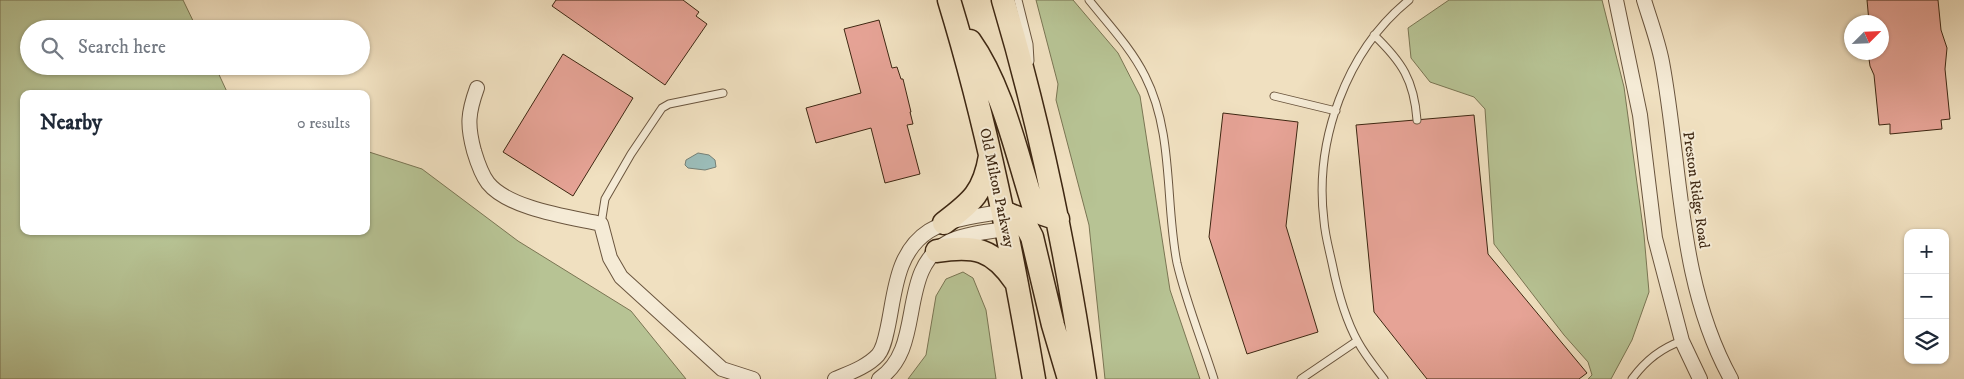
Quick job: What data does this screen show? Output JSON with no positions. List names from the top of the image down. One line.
{"streets":{"highway":["Old Milton Parkway"],"street":["Preston Ridge Road"]},"north":"top right","page":{"search":"Search here","heading":["Nearby","0 results"],"map_buttons":["+","−"]}}
